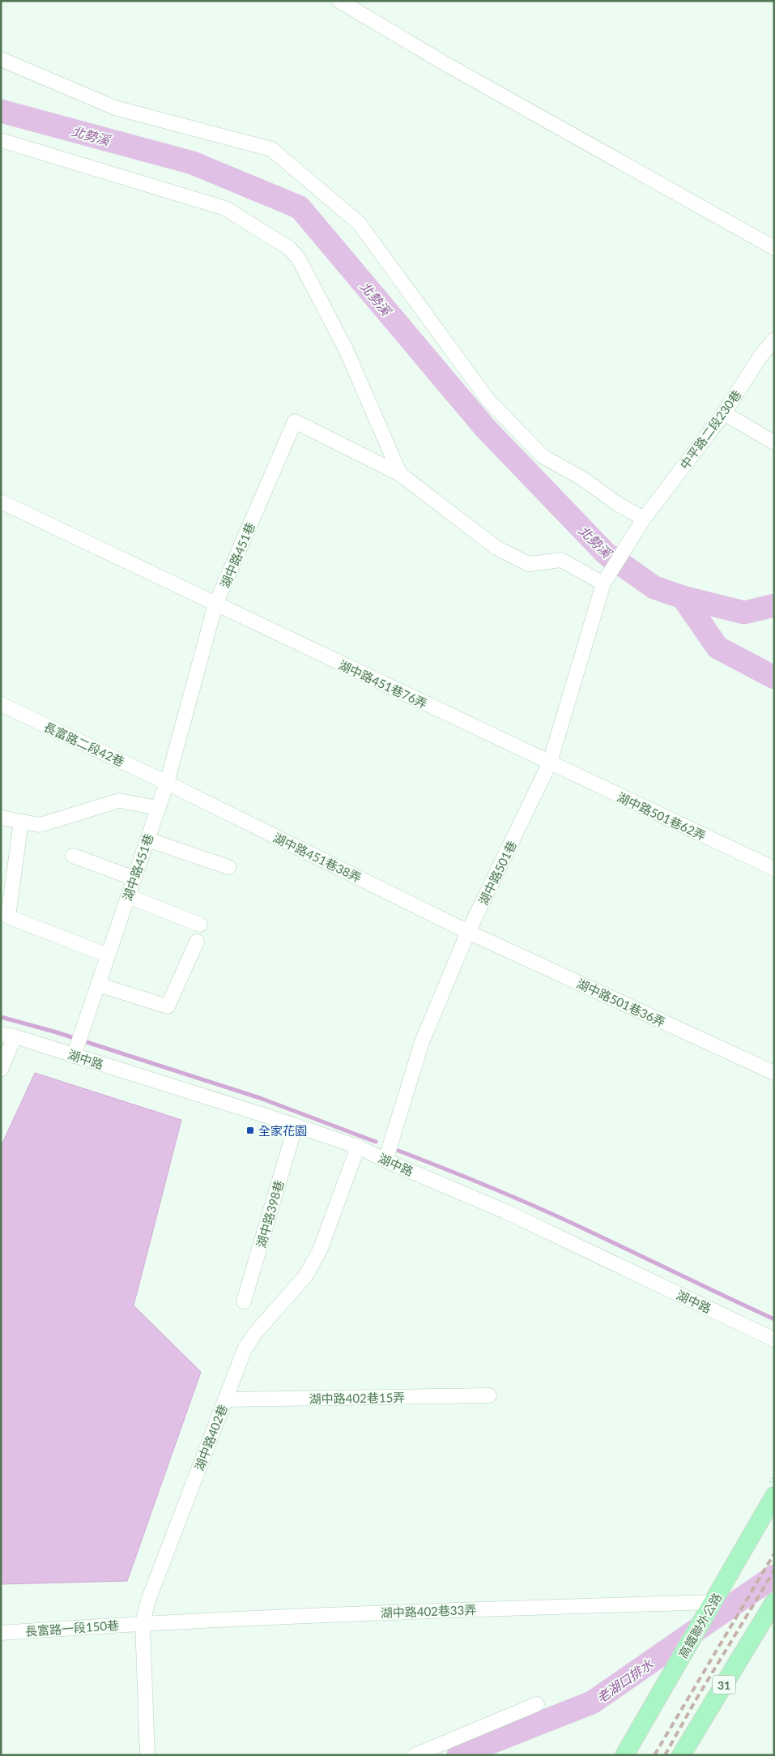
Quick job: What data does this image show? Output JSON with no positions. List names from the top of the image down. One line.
{"streets":{"main road":["高鐵聯外公路","31"],"street":["中平路二段230巷","湖中路451巷","湖中路451巷76弄","長富路二段42巷","湖中路501巷62弄","湖中路451巷38弄","湖中路501巷","湖中路501巷36弄","湖中路","湖中路398巷","湖中路402巷15弄","湖中路402巷","湖中路402巷33弄","長富路一段150巷"]},"crossings":[["中平路二段230巷","湖中路451巷"],["中平路二段230巷","湖中路501巷"],["湖中路451巷","湖中路451巷76弄"],["湖中路451巷","長富路二段42巷"],["湖中路451巷","湖中路451巷38弄"],["湖中路451巷","湖中路501巷"],["湖中路451巷","湖中路"],["湖中路451巷76弄","湖中路501巷62弄"],["湖中路451巷76弄","湖中路501巷"],["長富路二段42巷","湖中路451巷38弄"],["湖中路501巷62弄","湖中路501巷"],["湖中路451巷38弄","湖中路501巷"],["湖中路451巷38弄","湖中路501巷36弄"],["湖中路501巷","湖中路501巷36弄"],["湖中路501巷","湖中路"],["湖中路","湖中路398巷"],["湖中路","湖中路402巷"],["湖中路402巷15弄","湖中路402巷"],["湖中路402巷","湖中路402巷33弄"],["湖中路402巷","長富路一段150巷"],["湖中路402巷33弄","高鐵聯外公路"],["湖中路402巷33弄","長富路一段150巷"]],"water":["北勢溪","老湖口排水"],"places":{"transit":["全家花園"]}}
